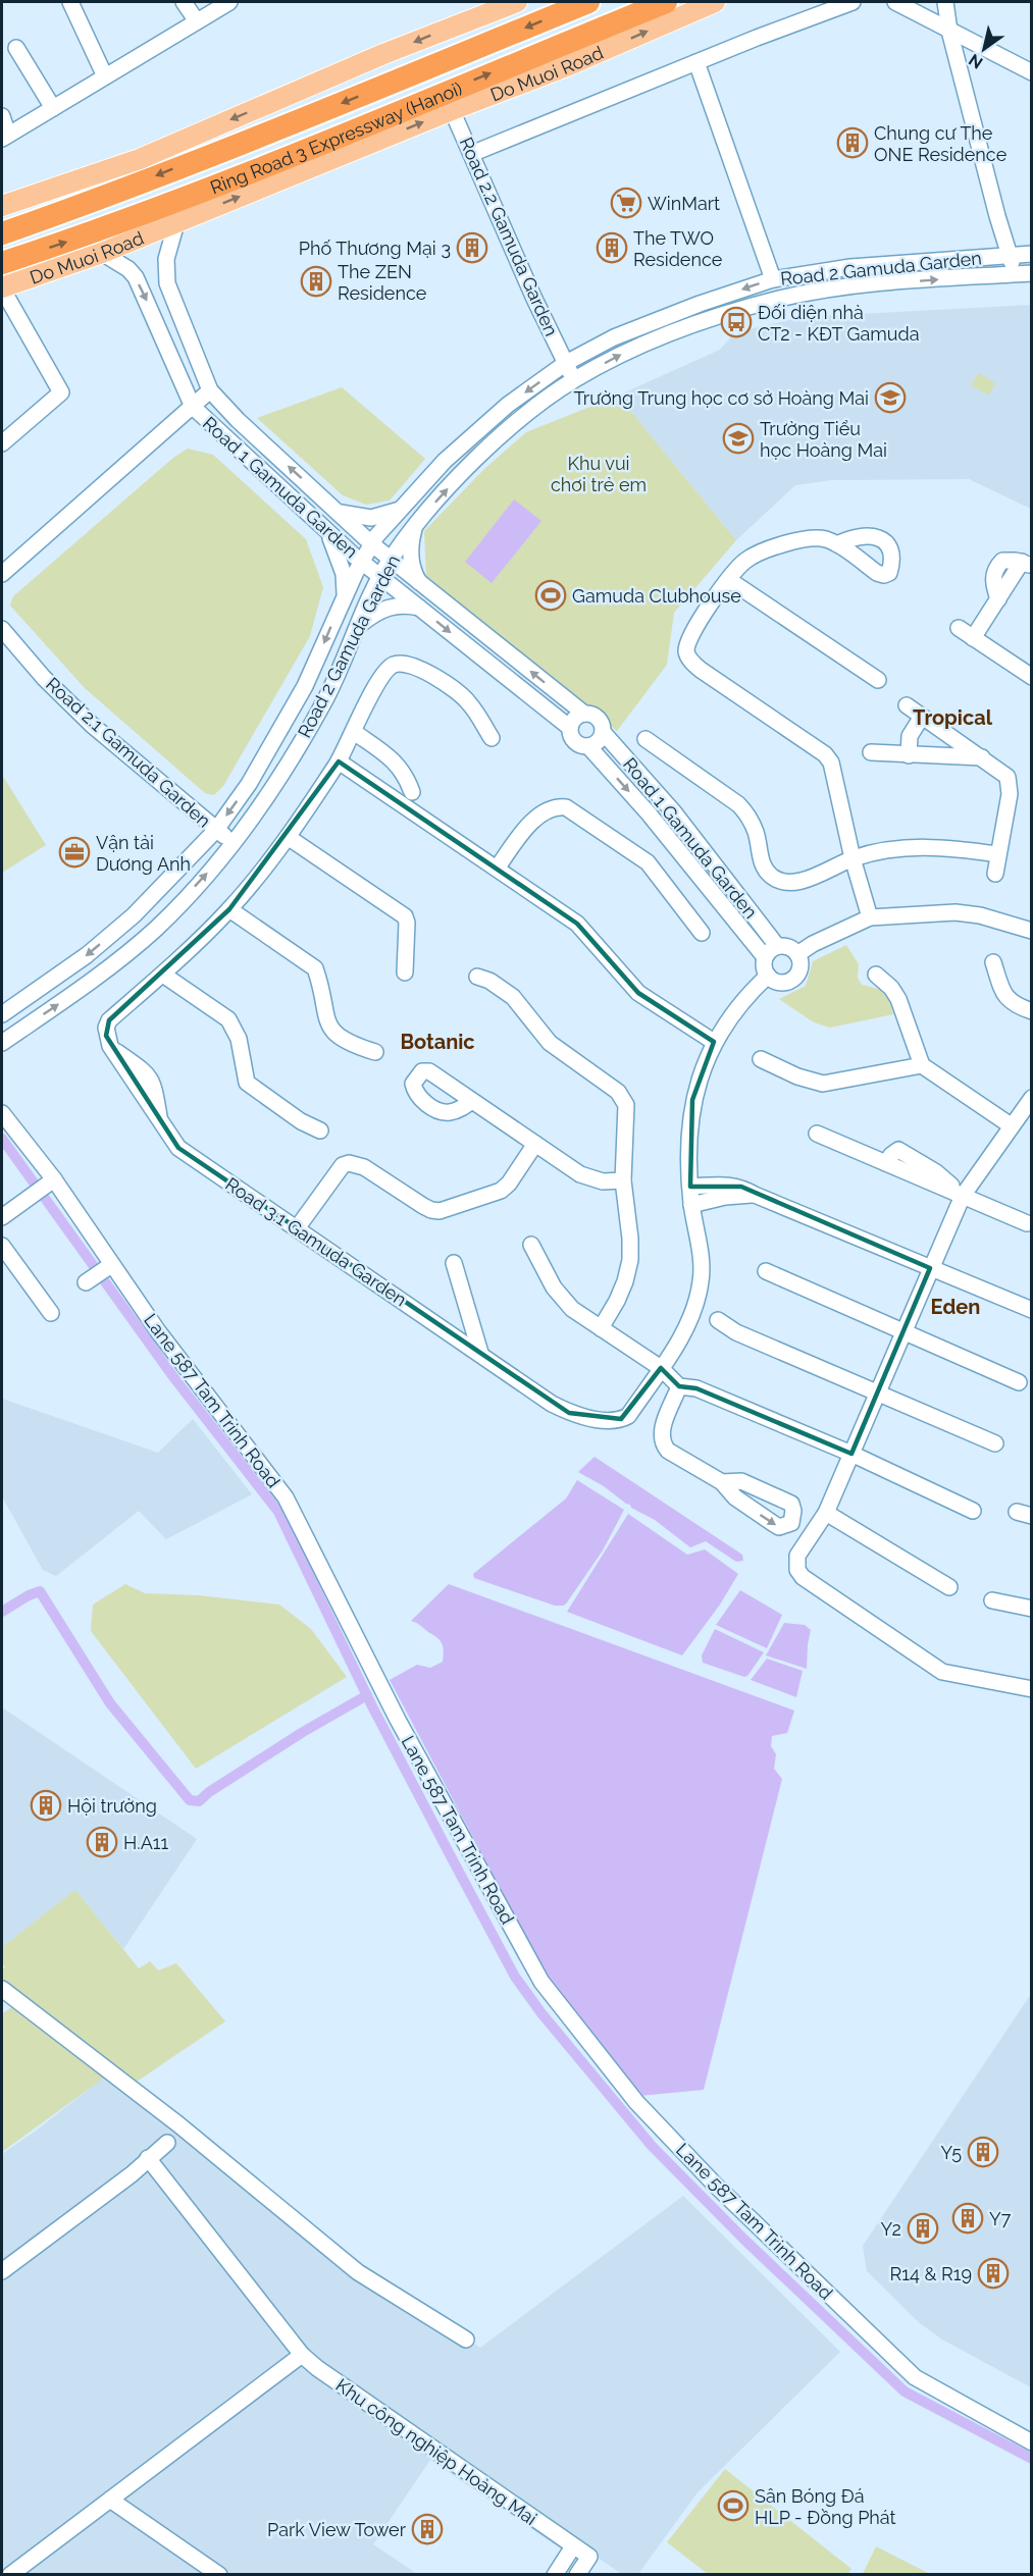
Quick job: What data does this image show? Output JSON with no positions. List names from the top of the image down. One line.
{"streets":{"highway":["Ring Road 3 Expressway (Hanoi)"],"main road":["Do Muoi Road"],"street":["Road 2.2 Gamuda Garden","Road 2 Gamuda Garden","Road 1 Gamuda Garden","Road 2.1 Gamuda Garden","Road 3.1 Gamuda Garden","Lane 587 Tam Trinh Road","Khu công nghiệp Hoàng Mai"]},"crossings":[["Do Muoi Road","Road 2.2 Gamuda Garden"],["Do Muoi Road","Road 1 Gamuda Garden"],["Road 2.2 Gamuda Garden","Road 2 Gamuda Garden"],["Road 2 Gamuda Garden","Road 1 Gamuda Garden"],["Road 2 Gamuda Garden","Road 2.1 Gamuda Garden"],["Road 1 Gamuda Garden","Road 3.1 Gamuda Garden"]],"districts":["Tropical","Botanic","Eden"],"parks":["Khu vui chơi trẻ em"],"places":{"building":["Chung cư The ONE Residence","Phố Thương Mại 3","The TWO Residence","The ZEN Residence","Hội trường","H.A11","Y5","Y7","Y2","R14 & R19","Park View Tower"],"supermarket":["WinMart"],"bus stop":["Đối diện nhà CT2 - KĐT Gamuda"],"school or university":["Trường Trung học cơ sở Hoàng Mai","Trường Tiểu học Hoàng Mai"],"sports":["Gamuda Clubhouse","Sân Bóng Đá HLP - Đồng Phát"],"office":["Vận tải Dương Anh"]},"north":"bottom left"}
